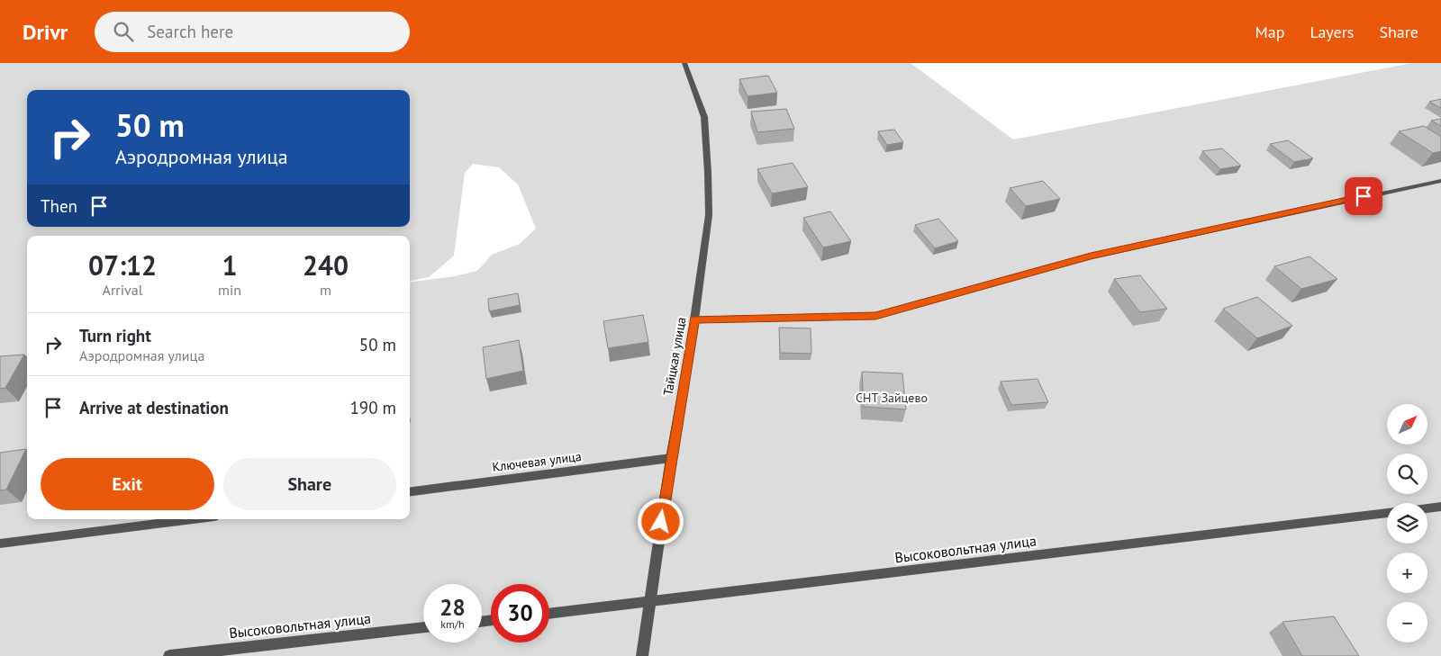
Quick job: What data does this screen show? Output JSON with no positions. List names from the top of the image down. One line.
{"streets":{"street":["Тайцкая улица","Ключевая улица","Высоковольтная улица"]},"crossings":[["Тайцкая улица","Ключевая улица"],["Тайцкая улица","Высоковольтная улица"]],"parks":["СНТ Зайцево"],"north":"top right","page":{"header":"Drivr","search":"Search here","nav":["Map","Layers","Share"],"turn":["50 m","Аэродромная улица"],"then":"Then","eta":["07:12","Arrival","1","min","240","m"],"list":[{"name":"Turn right","note":"Аэродромная улица","value":"50 m"},{"name":"Arrive at destination","value":"190 m"}],"map_buttons":["+","−"],"buttons":["Exit","Share"],"speed":"28 km/h","limit":"30"}}
